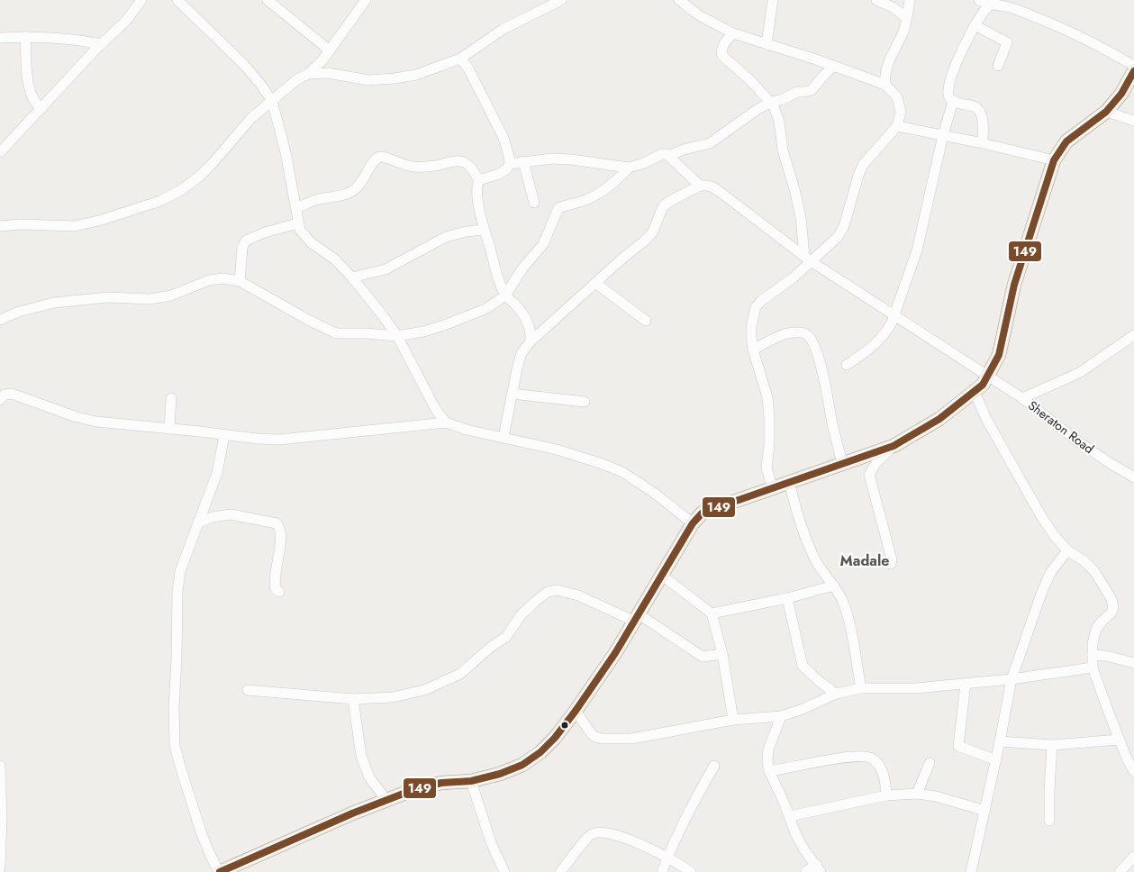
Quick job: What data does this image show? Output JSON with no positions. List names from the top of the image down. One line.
{"streets":{"street":["Sheraton Road"]},"districts":["Madale"],"lines":["transit line 149"]}
